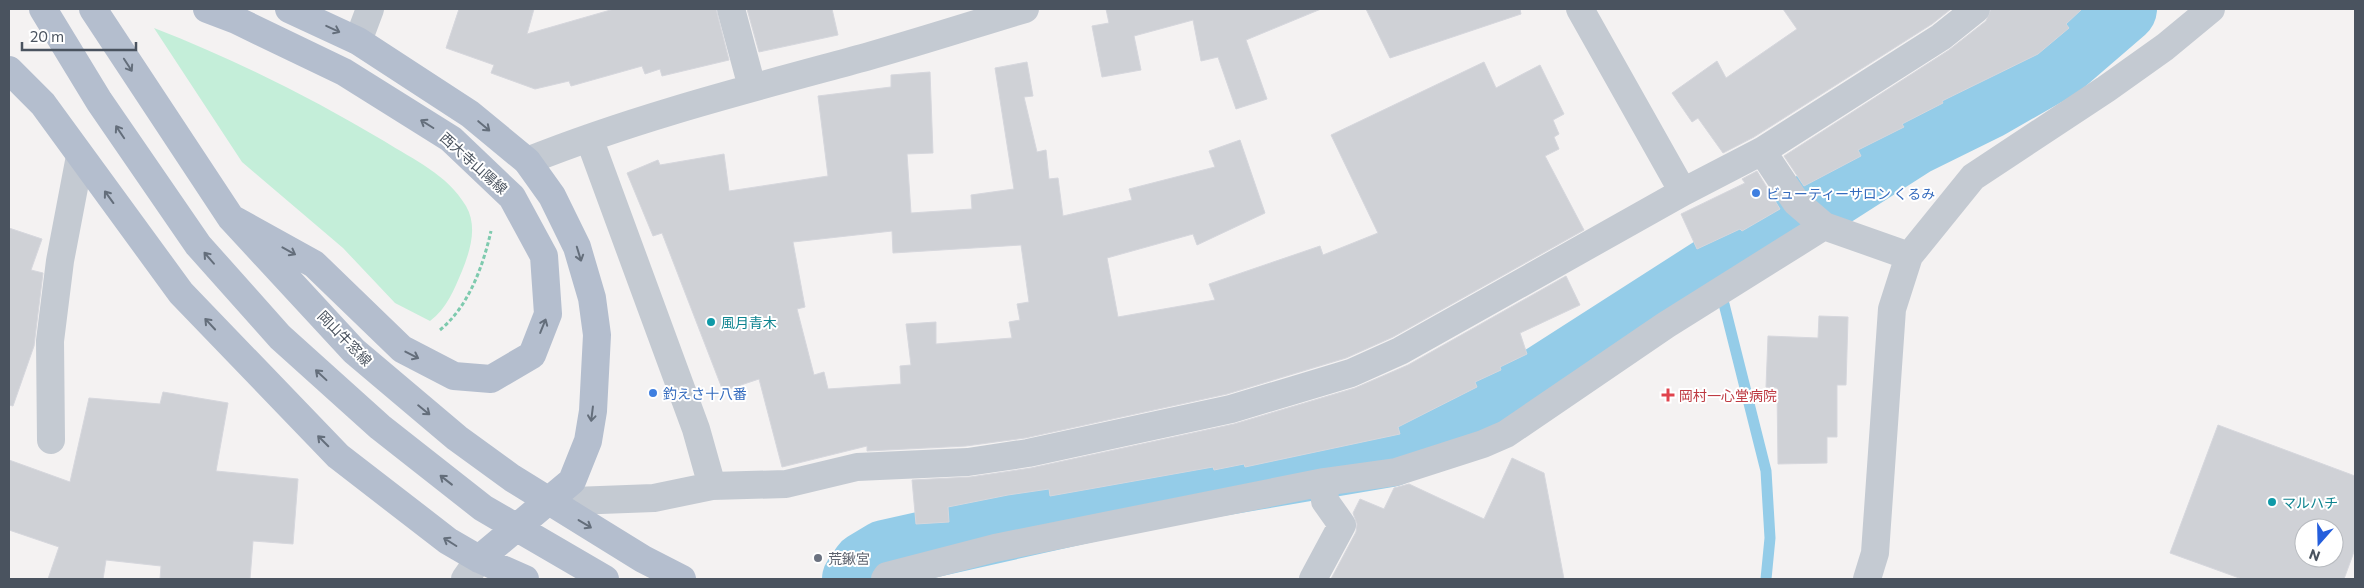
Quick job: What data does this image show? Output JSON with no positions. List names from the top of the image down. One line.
{"streets":{"main road":["西大寺山陽線","岡山牛窓線"]},"crossings":[["西大寺山陽線","岡山牛窓線"]],"places":{"other":["ビューティーサロン くるみ","風月青木","釣えさ十八番","マルハチ","荒鍬宮"],"health":["岡村一心堂病院"]},"scale_bar":"20 m","north":"bottom"}
